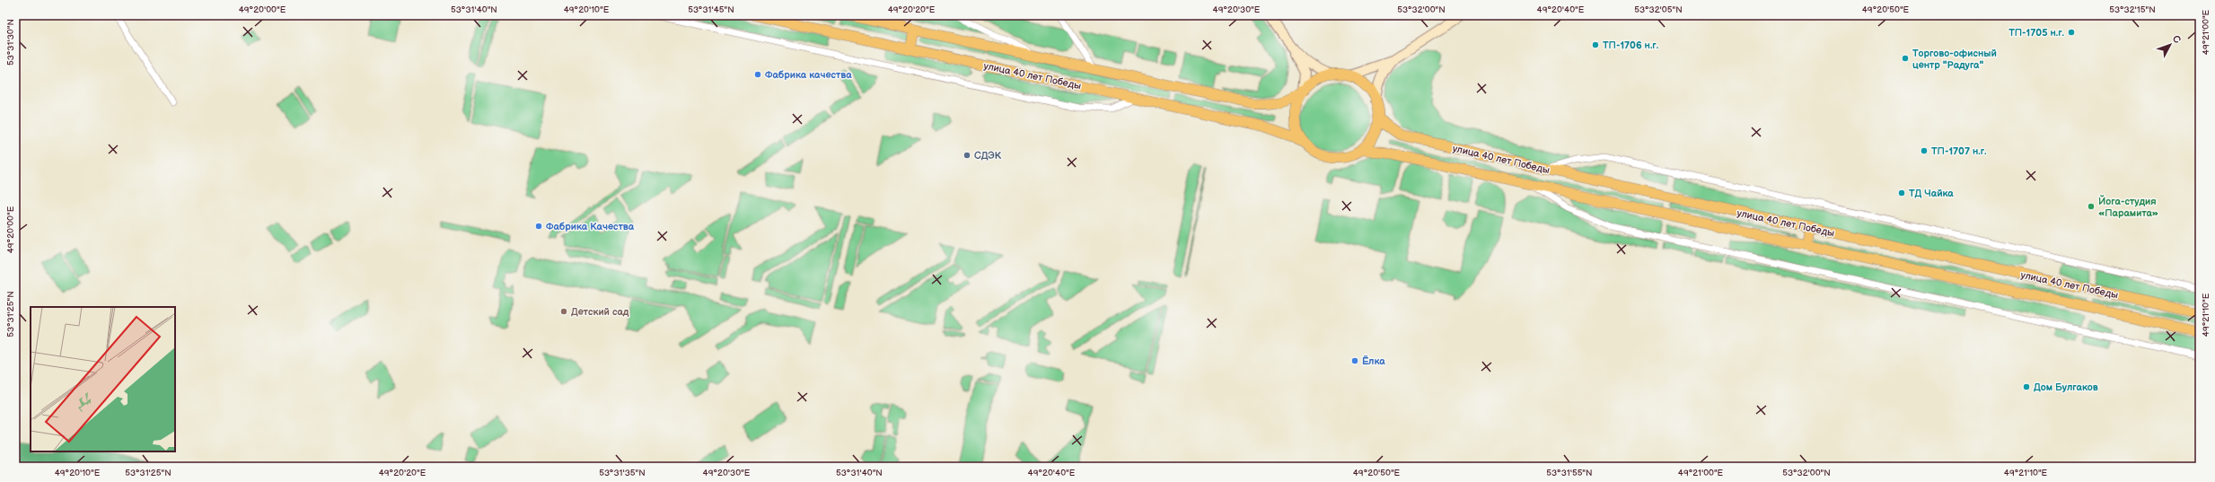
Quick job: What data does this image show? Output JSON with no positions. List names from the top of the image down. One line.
{"streets":{"main road":["улица 40 лет Победы"]},"places":["ТП-1705 н.г.","ТП-1706 н.г.","Торгово-офисный центр \"Радуга\"","Фабрика качества","ТП-1707 н.г.","СДЭК","ТД Чайка","Йога-студия «Парамита»","Фабрика Качества","Детский сад","Ёлка","Дом Булгаков"],"north":"top right","coordinates":["49°20'00\"E","53°31'40\"N","49°20'10\"E","53°31'45\"N","49°20'20\"E","49°20'30\"E","53°32'00\"N","49°20'40\"E","53°32'05\"N","49°20'50\"E","53°32'15\"N","49°21'00\"E","53°31'30\"N","53°31'25\"N","49°21'10\"E","53°31'35\"N","53°31'55\"N"]}
